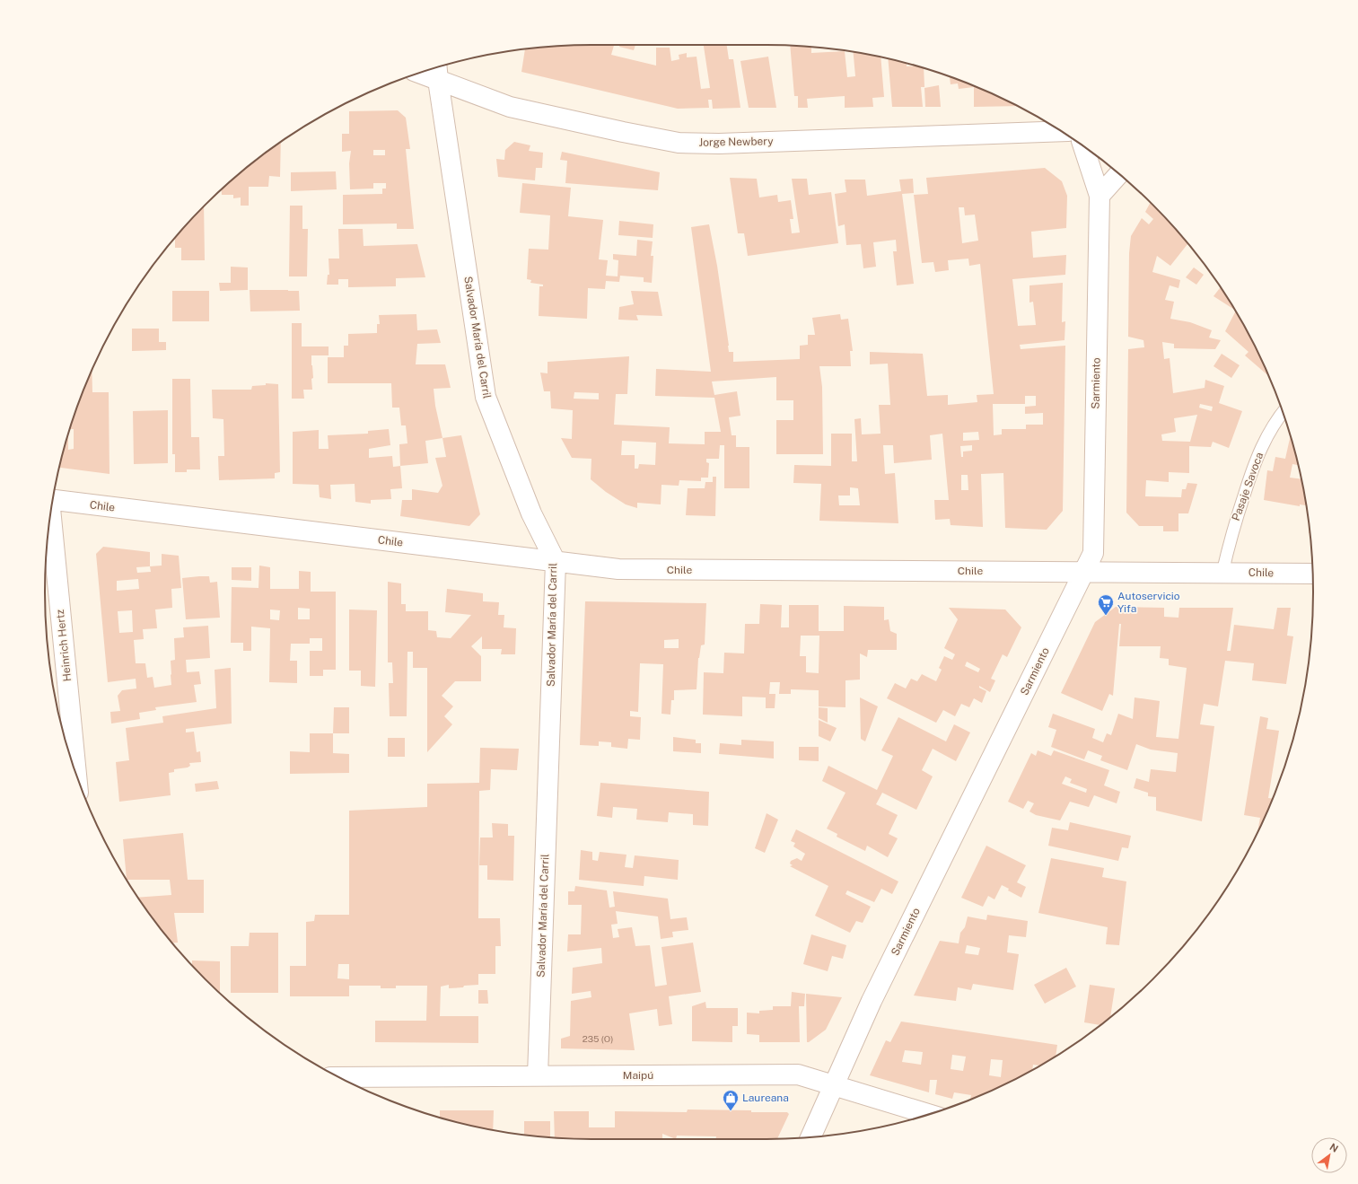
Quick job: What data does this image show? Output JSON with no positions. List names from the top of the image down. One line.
{"streets":{"street":["Jorge Newbery","Salvador María del Carril","Sarmiento","Chile","Heinrich Hertz","Maipú"],"lane":["Pasaje Savoca"]},"crossings":[["Jorge Newbery","Salvador María del Carril"],["Salvador María del Carril","Chile"],["Salvador María del Carril","Maipú"],["Sarmiento","Chile"],["Sarmiento","Maipú"],["Pasaje Savoca","Chile"]],"places":{"supermarket":["Autoservicio Yifa"],"shop":["Laureana"]},"house_numbers":["235 (O)"],"north":"top right"}
